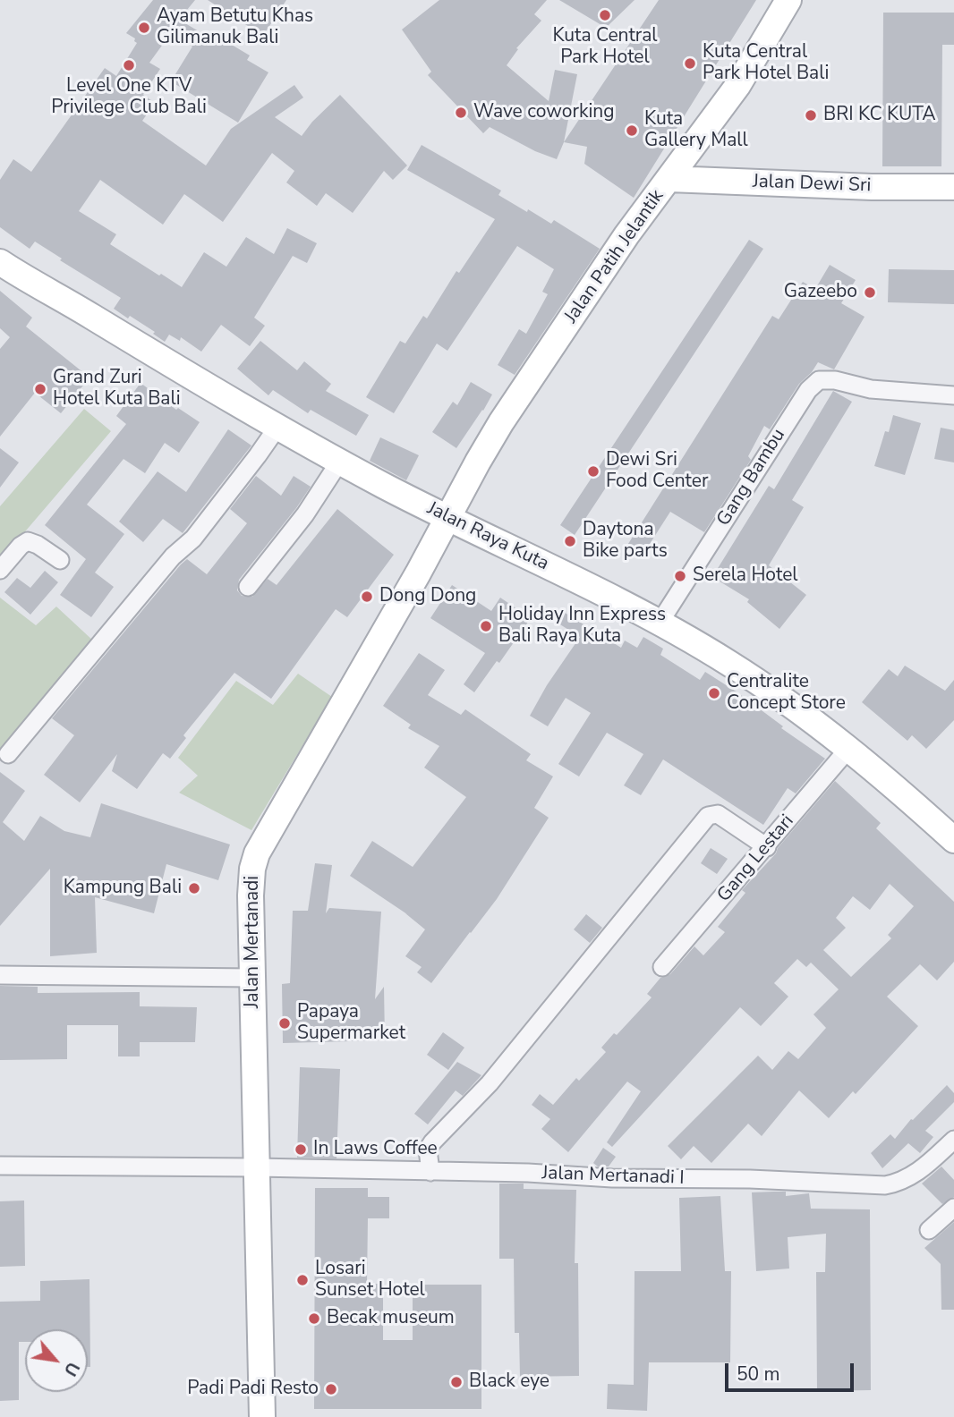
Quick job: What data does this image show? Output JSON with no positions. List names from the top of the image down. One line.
{"streets":{"street":["Jalan Dewi Sri","Jalan Patih Jelantik","Gang Bambu","Jalan Raya Kuta","Gang Lestari","Jalan Mertanadi","Jalan Mertanadi I"]},"crossings":[["Jalan Dewi Sri","Jalan Patih Jelantik"],["Jalan Patih Jelantik","Jalan Raya Kuta"],["Jalan Patih Jelantik","Jalan Mertanadi"],["Gang Bambu","Jalan Raya Kuta"],["Jalan Raya Kuta","Gang Lestari"],["Jalan Raya Kuta","Jalan Mertanadi"],["Jalan Mertanadi","Jalan Mertanadi I"]],"places":["Kuta Central Park Hotel","Ayam Betutu Khas Gilimanuk Bali","Kuta Central Park Hotel Bali","Level One KTV Privilege Club Bali","Wave coworking","BRI KC KUTA","Kuta Gallery Mall","Gazeebo","Grand Zuri Hotel Kuta Bali","Dewi Sri Food Center","Daytona Bike parts","Serela Hotel","Dong Dong","Holiday Inn Express Bali Raya Kuta","Centralite Concept Store","Kampung Bali","Papaya Supermarket","In Laws Coffee","Losari Sunset Hotel","Becak museum","Black eye","Padi Padi Resto"],"scale_bar":"50 m","north":"bottom right"}
